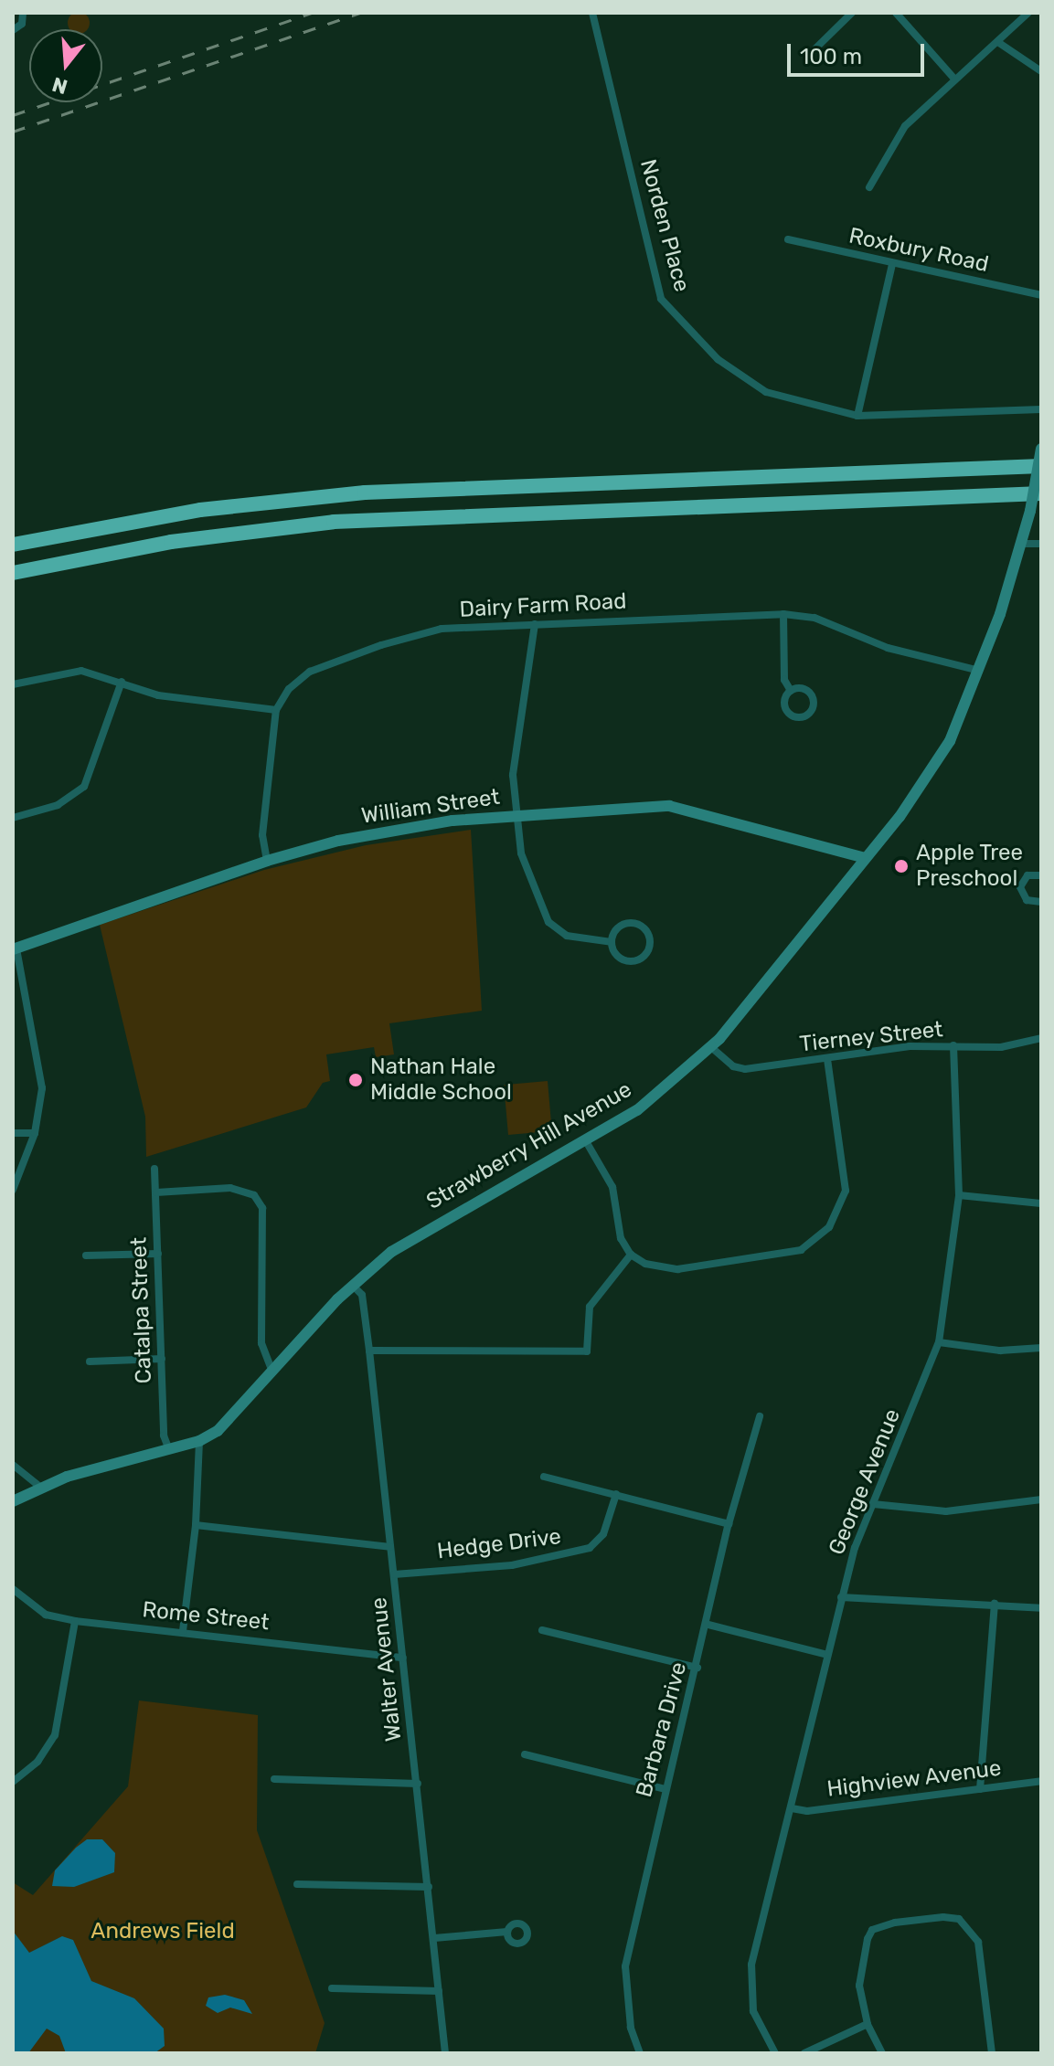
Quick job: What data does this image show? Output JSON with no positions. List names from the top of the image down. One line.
{"streets":{"main road":["William Street","Strawberry Hill Avenue"],"street":["Norden Place","Roxbury Road","Dairy Farm Road","Tierney Street","Catalpa Street","George Avenue","Hedge Drive","Rome Street","Walter Avenue","Barbara Drive","Highview Avenue"]},"crossings":[["Dairy Farm Road","Strawberry Hill Avenue"],["William Street","Strawberry Hill Avenue"],["Tierney Street","Strawberry Hill Avenue"],["Tierney Street","George Avenue"],["Strawberry Hill Avenue","Catalpa Street"],["Strawberry Hill Avenue","Walter Avenue"],["George Avenue","Highview Avenue"],["Hedge Drive","Walter Avenue"],["Rome Street","Walter Avenue"]],"parks":["Andrews Field"],"places":["Apple Tree Preschool","Nathan Hale Middle School"],"scale_bar":"100 m","north":"bottom"}
